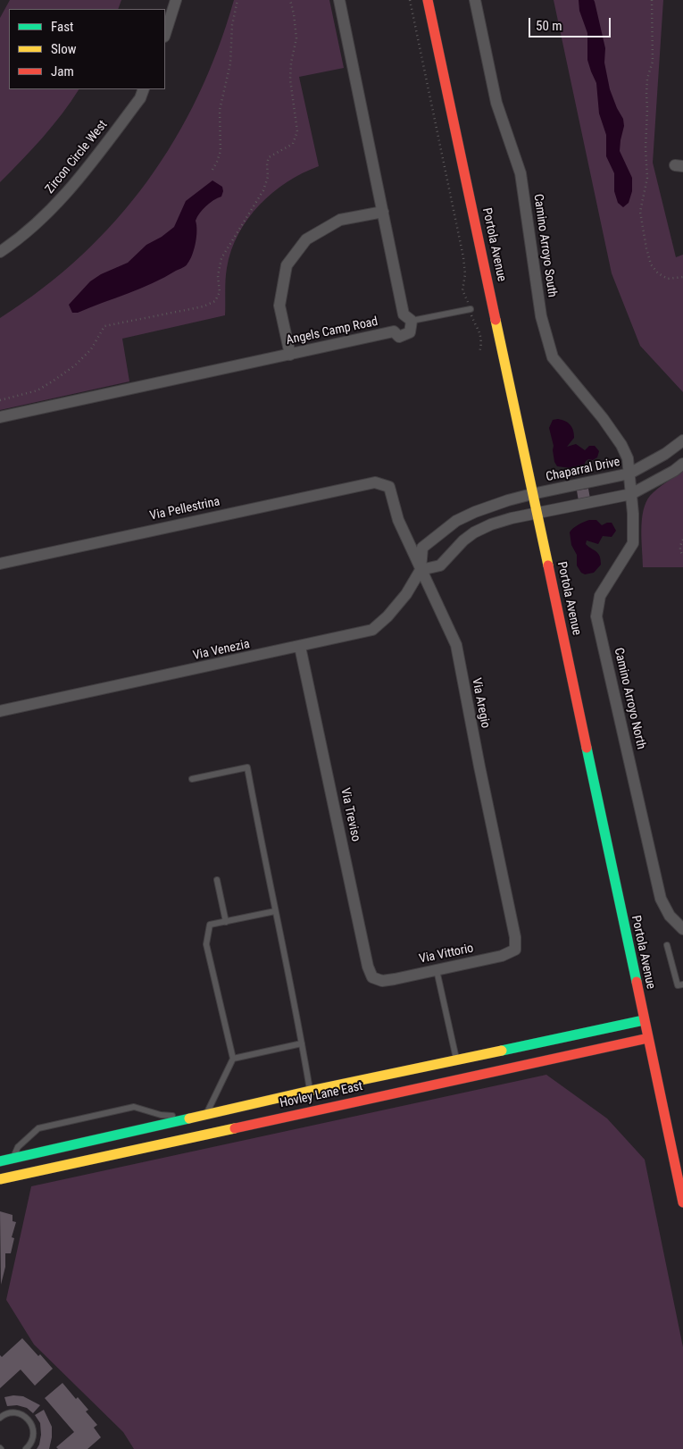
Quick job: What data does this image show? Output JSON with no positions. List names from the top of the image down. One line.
{"streets":{"street":["Zircon Circle West","Portola Avenue","Camino Arroyo South","Angels Camp Road","Chaparral Drive","Via Pellestrina","Via Venezia","Camino Arroyo North","Via Aregio","Via Treviso","Via Vittorio","Hovley Lane East"]},"crossings":[["Portola Avenue","Chaparral Drive"],["Portola Avenue","Via Venezia"],["Portola Avenue","Hovley Lane East"],["Camino Arroyo South","Chaparral Drive"],["Camino Arroyo South","Camino Arroyo North"],["Chaparral Drive","Via Venezia"],["Chaparral Drive","Camino Arroyo North"],["Via Pellestrina","Via Aregio"],["Via Venezia","Via Aregio"],["Via Venezia","Via Treviso"],["Via Aregio","Via Vittorio"],["Via Treviso","Via Vittorio"]],"legend":["Fast","Slow","Jam"],"scale_bar":"50 m"}
